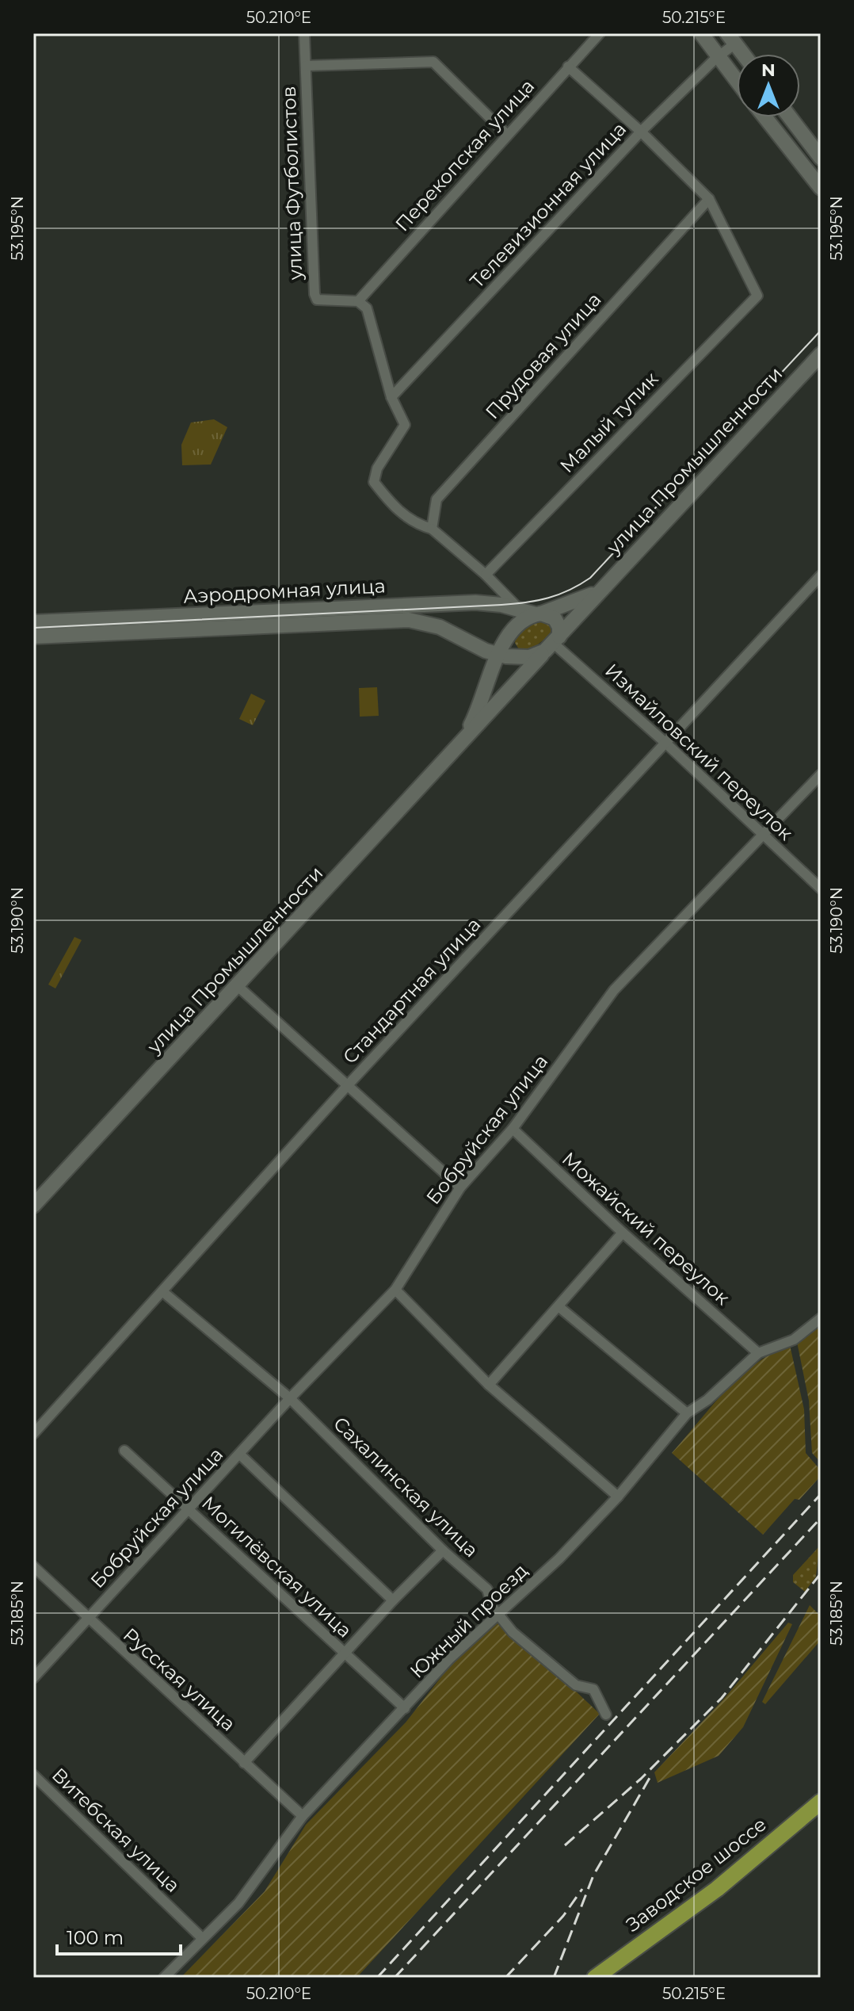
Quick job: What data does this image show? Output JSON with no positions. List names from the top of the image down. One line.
{"streets":{"main road":["улица Промышленности","Аэродромная улица","Заводское шоссе"],"street":["Перекопская улица","улица Футболистов","Телевизионная улица","Прудовая улица","Малый тупик","Измайловский переулок","Стандартная улица","Бобруйская улица","Можайский переулок","Сахалинская улица","Могилёвская улица","Южный проезд","Русская улица","Витебская улица"]},"crossings":[["Перекопская улица","улица Футболистов"],["Прудовая улица","Малый тупик"],["улица Промышленности","Аэродромная улица"],["улица Промышленности","Измайловский переулок"],["Измайловский переулок","Стандартная улица"],["Измайловский переулок","Бобруйская улица"],["Стандартная улица","Сахалинская улица"],["Бобруйская улица","Можайский переулок"],["Бобруйская улица","Сахалинская улица"],["Бобруйская улица","Могилёвская улица"],["Бобруйская улица","Русская улица"],["Можайский переулок","Южный проезд"],["Сахалинская улица","Южный проезд"],["Могилёвская улица","Южный проезд"],["Южный проезд","Русская улица"],["Южный проезд","Витебская улица"]],"scale_bar":"100 m","north":"top","coordinates":["50.210°E","50.215°E","53.195°N","53.190°N","53.185°N"]}
